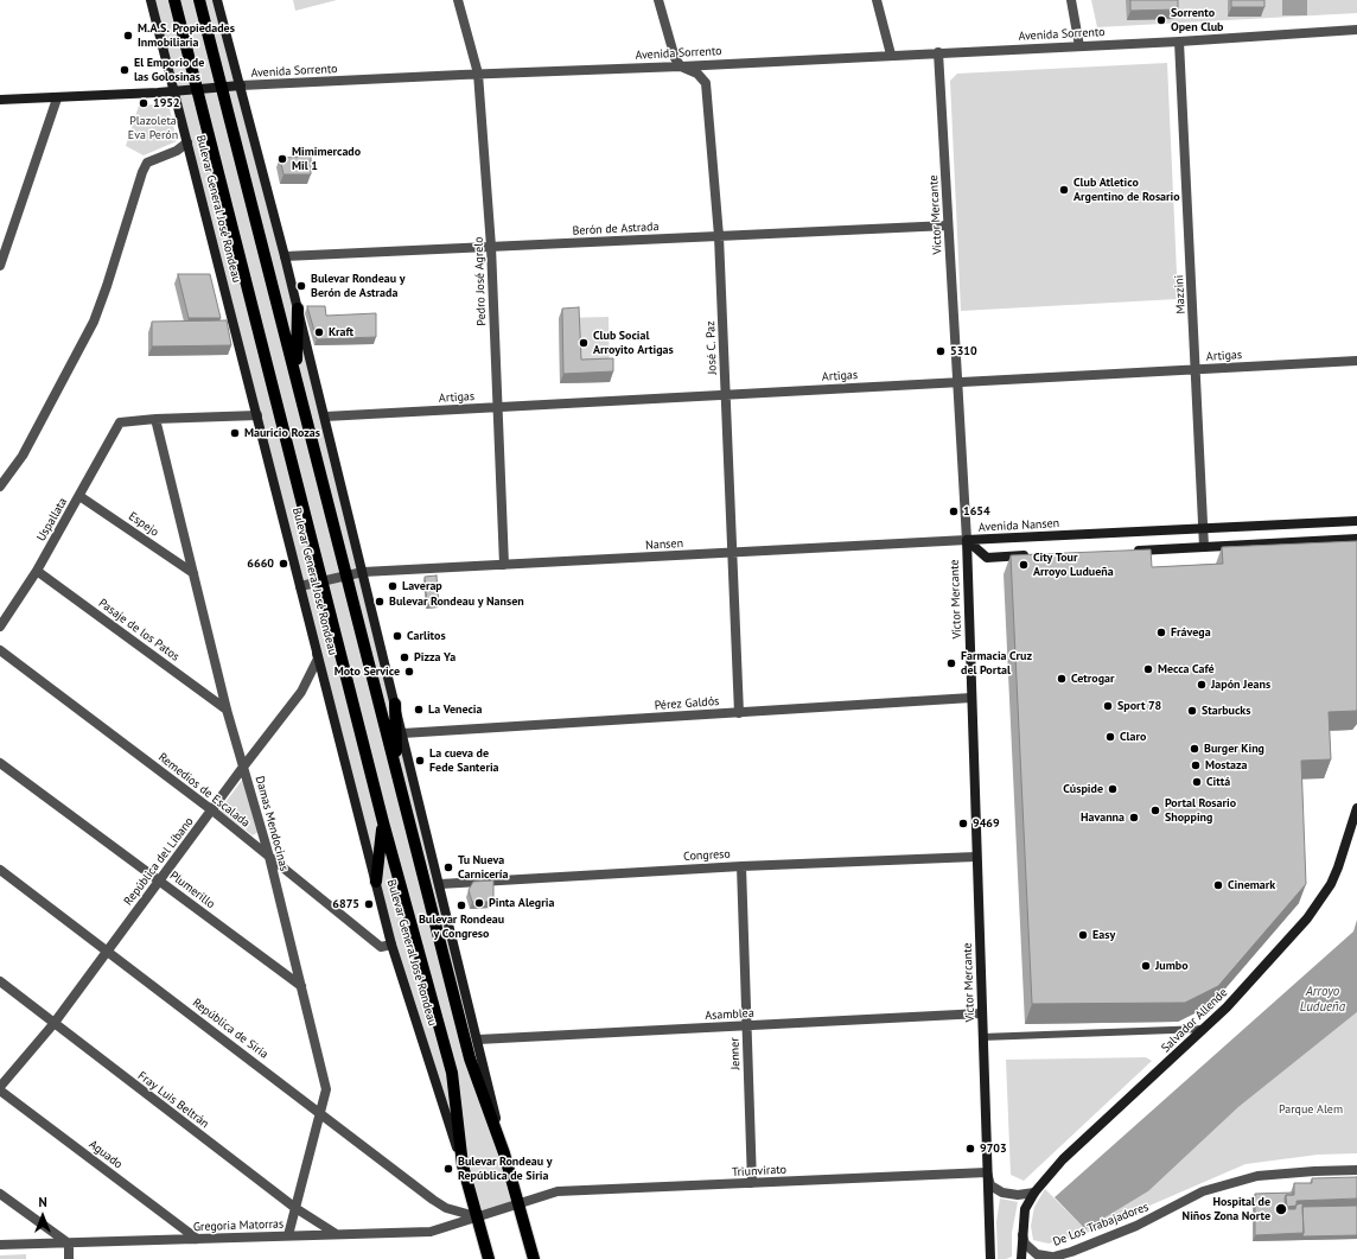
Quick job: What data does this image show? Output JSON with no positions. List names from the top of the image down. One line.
{"streets":{"main road":["Avenida Sorrento","Bulevar General José Rondeau","Víctor Mercante","Avenida Nansen","Salvador Allende"],"street":["Berón de Astrada","Pedro José Agrelo","Mazzini","José C. Paz","Artigas","Uspallata","Espejo","Nansen","Pasaje de los Patos","Pérez Galdós","Remedios de Escalada","Damas Mendocinas","Congreso","República del Líbano","Plumerillo","Asamblea","República de Siria","Jenner","Fray Luis Beltrán","Aguado","Triunvirato","De Los Trabajadores","Gregoria Matorras"]},"crossings":[["Avenida Sorrento","Bulevar General José Rondeau"],["Avenida Sorrento","Víctor Mercante"],["Avenida Sorrento","Pedro José Agrelo"],["Avenida Sorrento","Mazzini"],["Avenida Sorrento","José C. Paz"],["Bulevar General José Rondeau","Remedios de Escalada"],["Bulevar General José Rondeau","República del Líbano"],["Bulevar General José Rondeau","República de Siria"],["Bulevar General José Rondeau","Triunvirato"],["Bulevar General José Rondeau","Gregoria Matorras"],["Víctor Mercante","Berón de Astrada"],["Víctor Mercante","Artigas"],["Víctor Mercante","Avenida Nansen"],["Víctor Mercante","Nansen"],["Víctor Mercante","Pérez Galdós"],["Víctor Mercante","Congreso"],["Víctor Mercante","Asamblea"],["Víctor Mercante","Triunvirato"],["Berón de Astrada","Pedro José Agrelo"],["Berón de Astrada","José C. Paz"],["Pedro José Agrelo","Artigas"],["Pedro José Agrelo","Nansen"],["Mazzini","Artigas"],["Mazzini","Avenida Nansen"],["José C. Paz","Artigas"],["José C. Paz","Nansen"],["José C. Paz","Pérez Galdós"],["Uspallata","Espejo"],["Uspallata","Pasaje de los Patos"],["Uspallata","Damas Mendocinas"],["Espejo","Damas Mendocinas"],["Avenida Nansen","Nansen"],["Pasaje de los Patos","Damas Mendocinas"],["Remedios de Escalada","Damas Mendocinas"],["Remedios de Escalada","República del Líbano"],["Damas Mendocinas","República del Líbano"],["Damas Mendocinas","Plumerillo"],["Damas Mendocinas","República de Siria"],["Damas Mendocinas","Fray Luis Beltrán"],["Damas Mendocinas","Gregoria Matorras"],["Congreso","Jenner"],["República del Líbano","Plumerillo"],["República del Líbano","República de Siria"],["República del Líbano","Fray Luis Beltrán"],["República del Líbano","Aguado"],["Asamblea","Jenner"],["República de Siria","Triunvirato"],["República de Siria","Gregoria Matorras"],["Jenner","Triunvirato"],["Fray Luis Beltrán","Gregoria Matorras"],["Aguado","Gregoria Matorras"],["Triunvirato","Gregoria Matorras"]],"water":["Arroyo Ludueña"],"parks":["Plazoleta Eva Perón","Parque Alem"],"places":["Sorrento Open Club","M.A.S. Propiedades Inmobiliaria","El Emporio de las Golosinas","1952","Mimimercado Mil 1","Club Atletico Argentino de Rosario","Bulevar Rondeau y Berón de Astrada","Kraft","Club Social Arroyito Artigas","5310","Mauricio Rozas","1654","6660","City Tour Arroyo Ludueña","Laverap","Bulevar Rondeau y Nansen","Frávega","Carlitos","Pizza Ya","Farmacia Cruz del Portal","Mecca Café","Moto Service","Cetrogar","Japón Jeans","Sport 78","La Venecia","Starbucks","Claro","Burger King","La cueva de Fede Santeria","Mostaza","Cittá","Cúspide","Portal Rosario Shopping","Havanna","9469","Tu Nueva Carnicería","Cinemark","Pinta Alegria","6875","Bulevar Rondeau y Congreso","Easy","Jumbo","9703","Bulevar Rondeau y República de Siria","Hospital de Niños Zona Norte"],"north":"top"}
